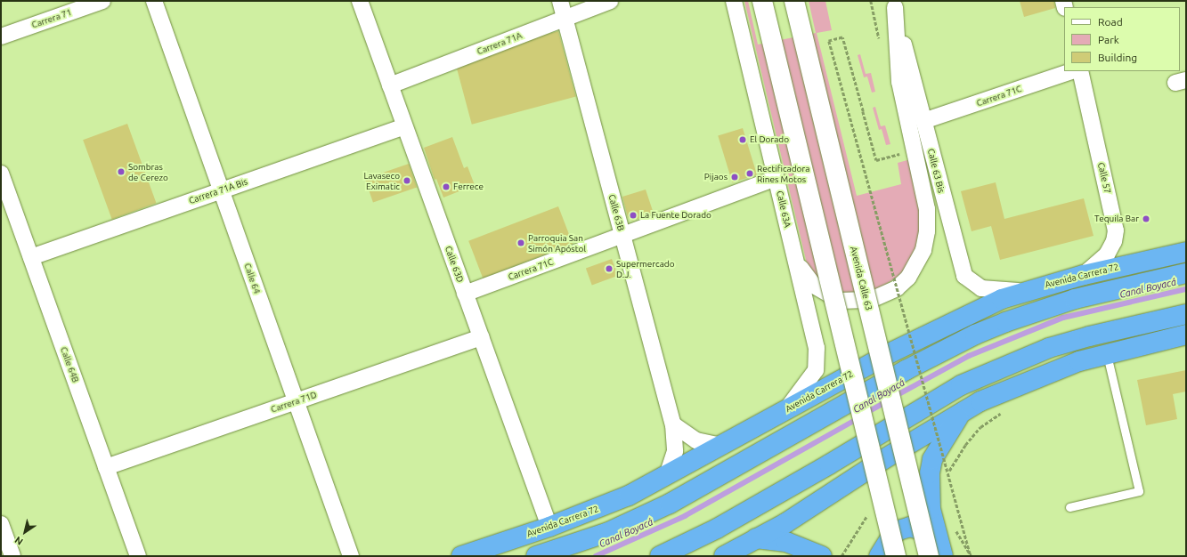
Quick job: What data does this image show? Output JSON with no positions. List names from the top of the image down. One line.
{"streets":{"highway":["Avenida Carrera 72"],"main road":["Avenida Calle 63"],"street":["Carrera 71","Carrera 71A","Carrera 71C","Calle 63 Bis","Calle 57","Carrera 71A Bis","Calle 63A","Calle 63B","Calle 63D","Calle 64","Calle 64B","Carrera 71D"]},"crossings":[["Carrera 71A","Calle 63B"],["Carrera 71A","Calle 63D"],["Carrera 71C","Calle 63 Bis"],["Carrera 71C","Calle 63A"],["Carrera 71C","Calle 63B"],["Carrera 71C","Calle 63D"],["Calle 63 Bis","Avenida Carrera 72"],["Calle 57","Avenida Carrera 72"],["Carrera 71A Bis","Calle 63D"],["Carrera 71A Bis","Calle 64"],["Carrera 71A Bis","Calle 64B"],["Calle 63A","Avenida Carrera 72"],["Calle 63B","Avenida Carrera 72"],["Calle 63D","Avenida Carrera 72"],["Calle 63D","Carrera 71D"],["Calle 64","Carrera 71D"],["Calle 64B","Carrera 71D"]],"water":["Canal Boyacá"],"places":["El Dorado","Sombras de Cerezo","Rectificadora Rines Motos","Pijaos","Lavaseco Eximatic","Ferrece","La Fuente Dorado","Tequila Bar","Parroquia San Simón Apóstol","Supermercado D.J."],"legend":["Road","Park","Building"],"north":"bottom left"}
